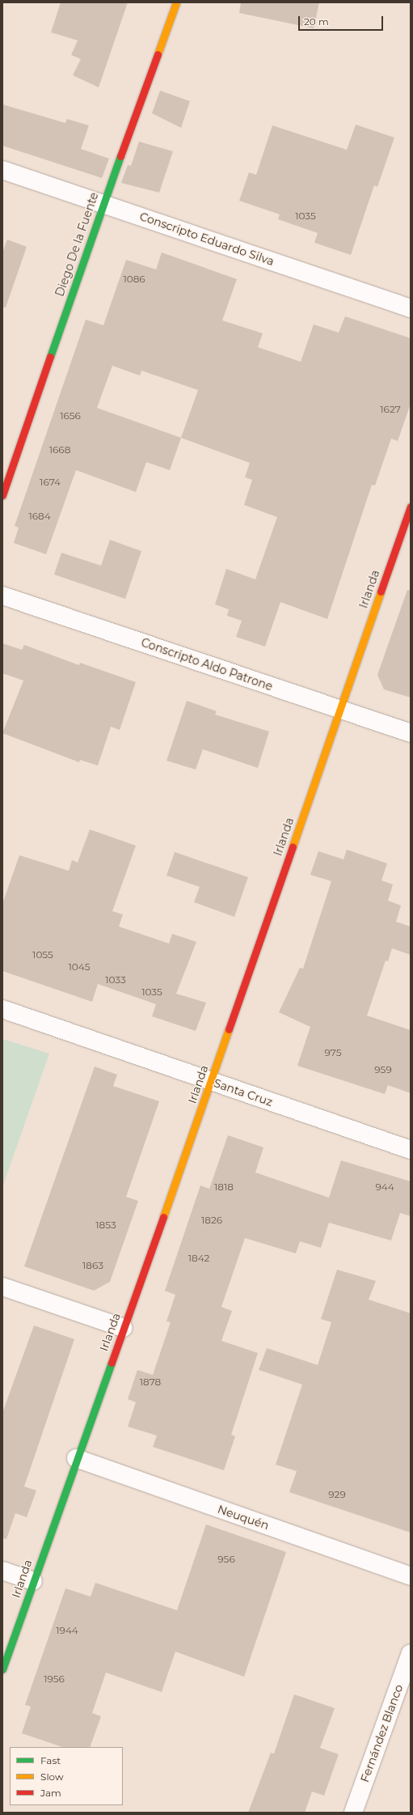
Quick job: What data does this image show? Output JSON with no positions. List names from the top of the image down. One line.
{"streets":{"street":["Conscripto Eduardo Silva","Diego De la Fuente","Irlanda","Conscripto Aldo Patrone","Santa Cruz","Neuquén","Fernández Blanco"]},"crossings":[["Conscripto Eduardo Silva","Diego De la Fuente"],["Irlanda","Conscripto Aldo Patrone"],["Irlanda","Santa Cruz"],["Irlanda","Neuquén"]],"house_numbers":["1035","1086","1627","1656","1668","1674","1684","1055","1045","1033","1035","975","959","1818","944","1826","1853","1842","1863","1878","929","956","1944","1956"],"legend":["Fast","Slow","Jam"],"scale_bar":"20 m"}
